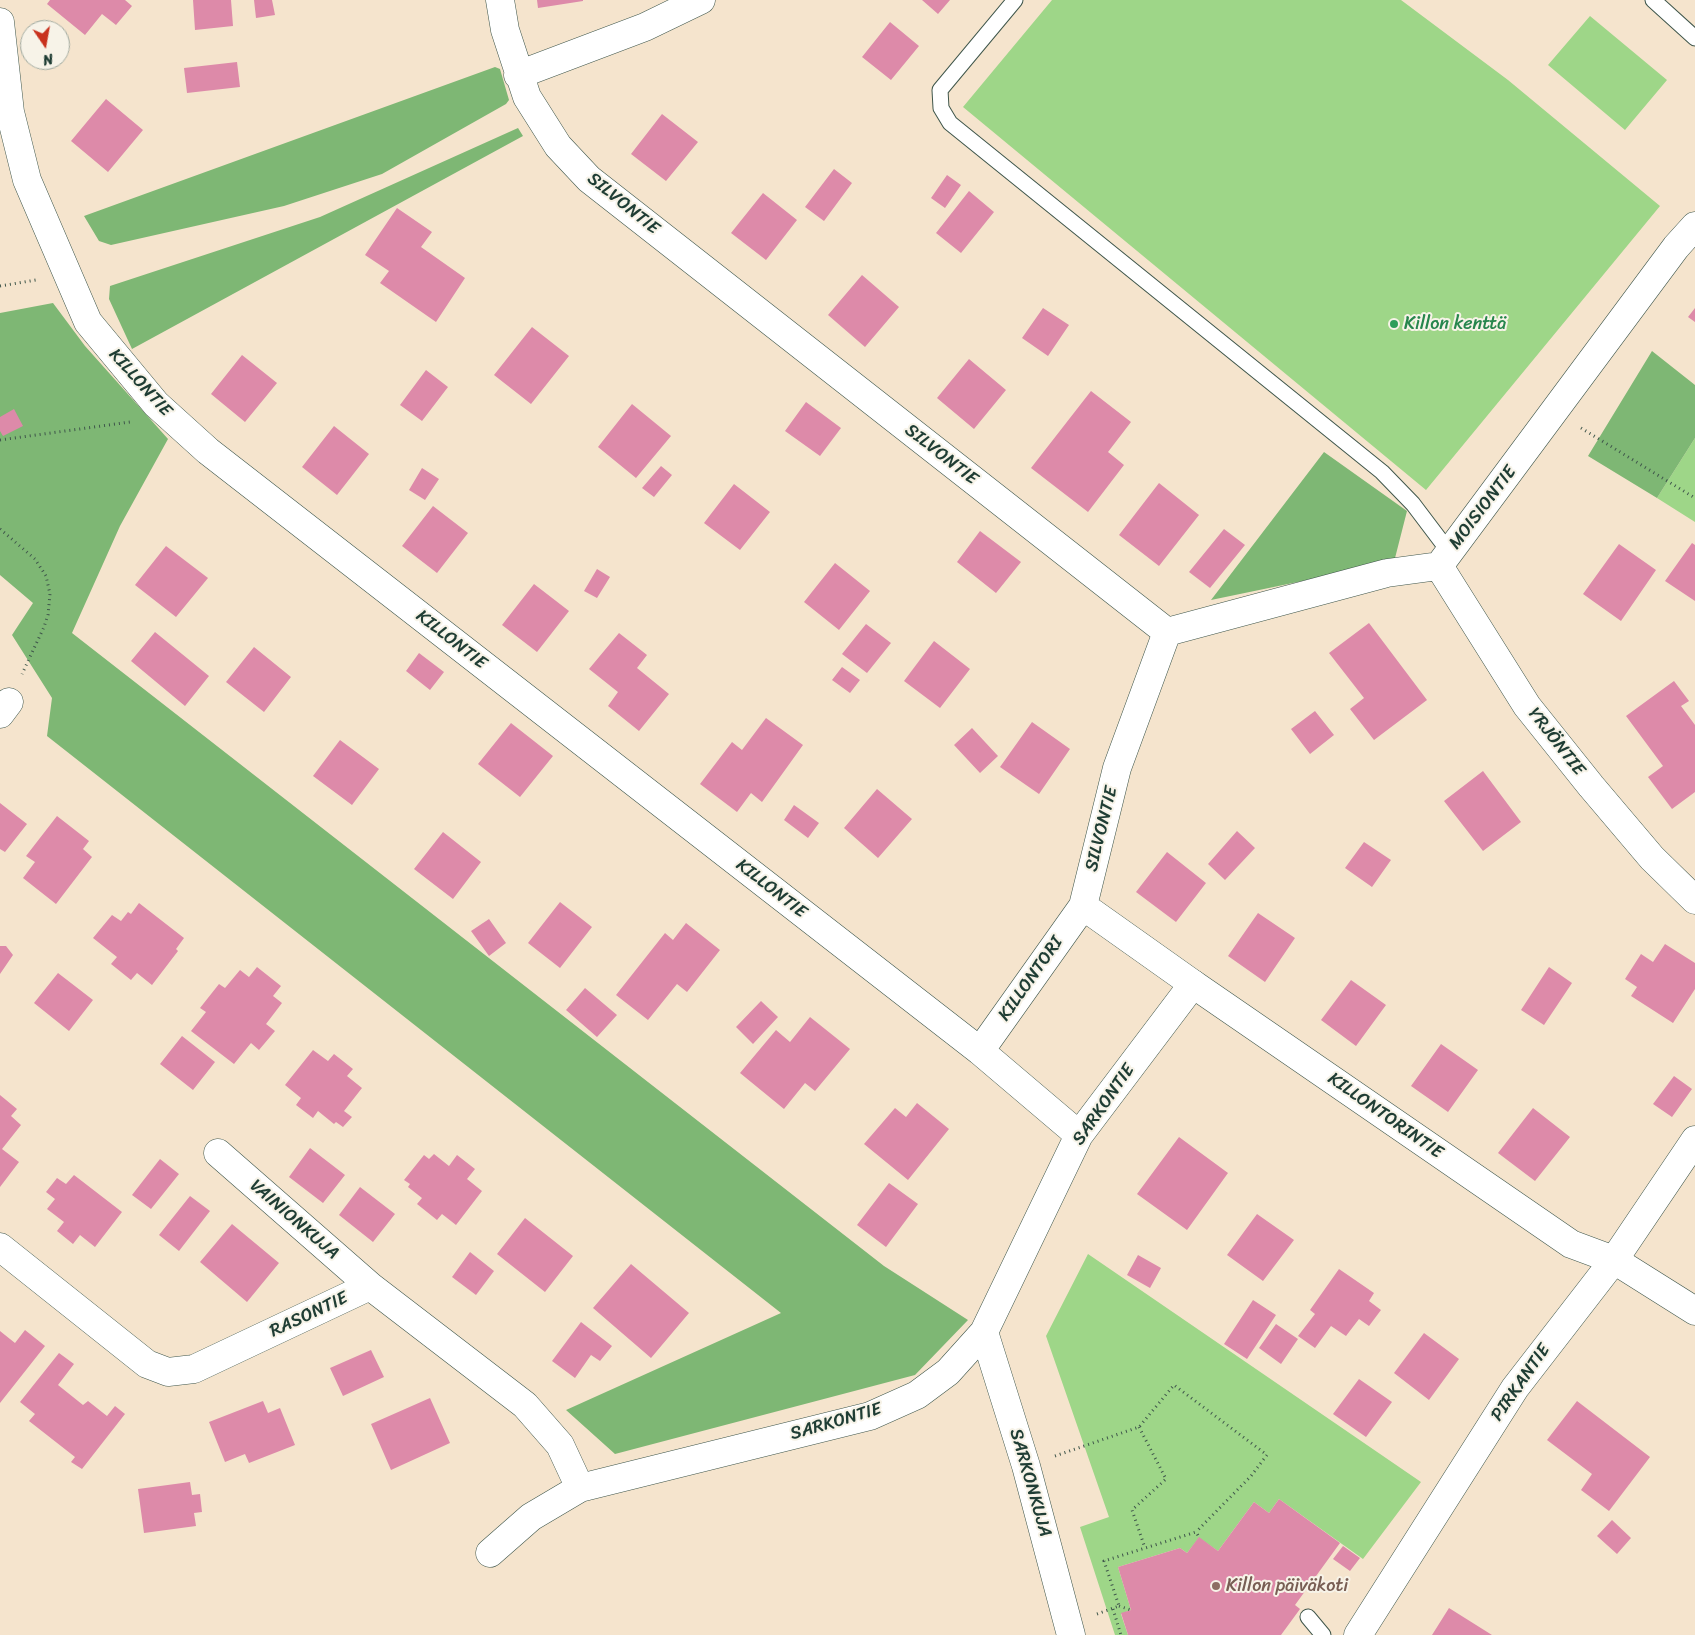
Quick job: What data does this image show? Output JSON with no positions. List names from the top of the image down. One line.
{"streets":{"street":["SILVONTIE","KILLONTIE","MOISIONTIE","YRJÖNTIE","KILLONTORI","SARKONTIE","KILLONTORINTIE","VAINIONKUJA","RASONTIE","PIRKANTIE","SARKONKUJA"]},"crossings":[["SILVONTIE","MOISIONTIE"],["SILVONTIE","KILLONTORI"],["SILVONTIE","KILLONTORINTIE"],["KILLONTIE","KILLONTORI"],["KILLONTIE","SARKONTIE"],["MOISIONTIE","YRJÖNTIE"],["KILLONTORI","KILLONTORINTIE"],["SARKONTIE","KILLONTORINTIE"],["SARKONTIE","RASONTIE"],["SARKONTIE","SARKONKUJA"],["KILLONTORINTIE","PIRKANTIE"],["VAINIONKUJA","RASONTIE"]],"places":["Killon kenttä","Killon päiväkoti"],"north":"bottom"}
